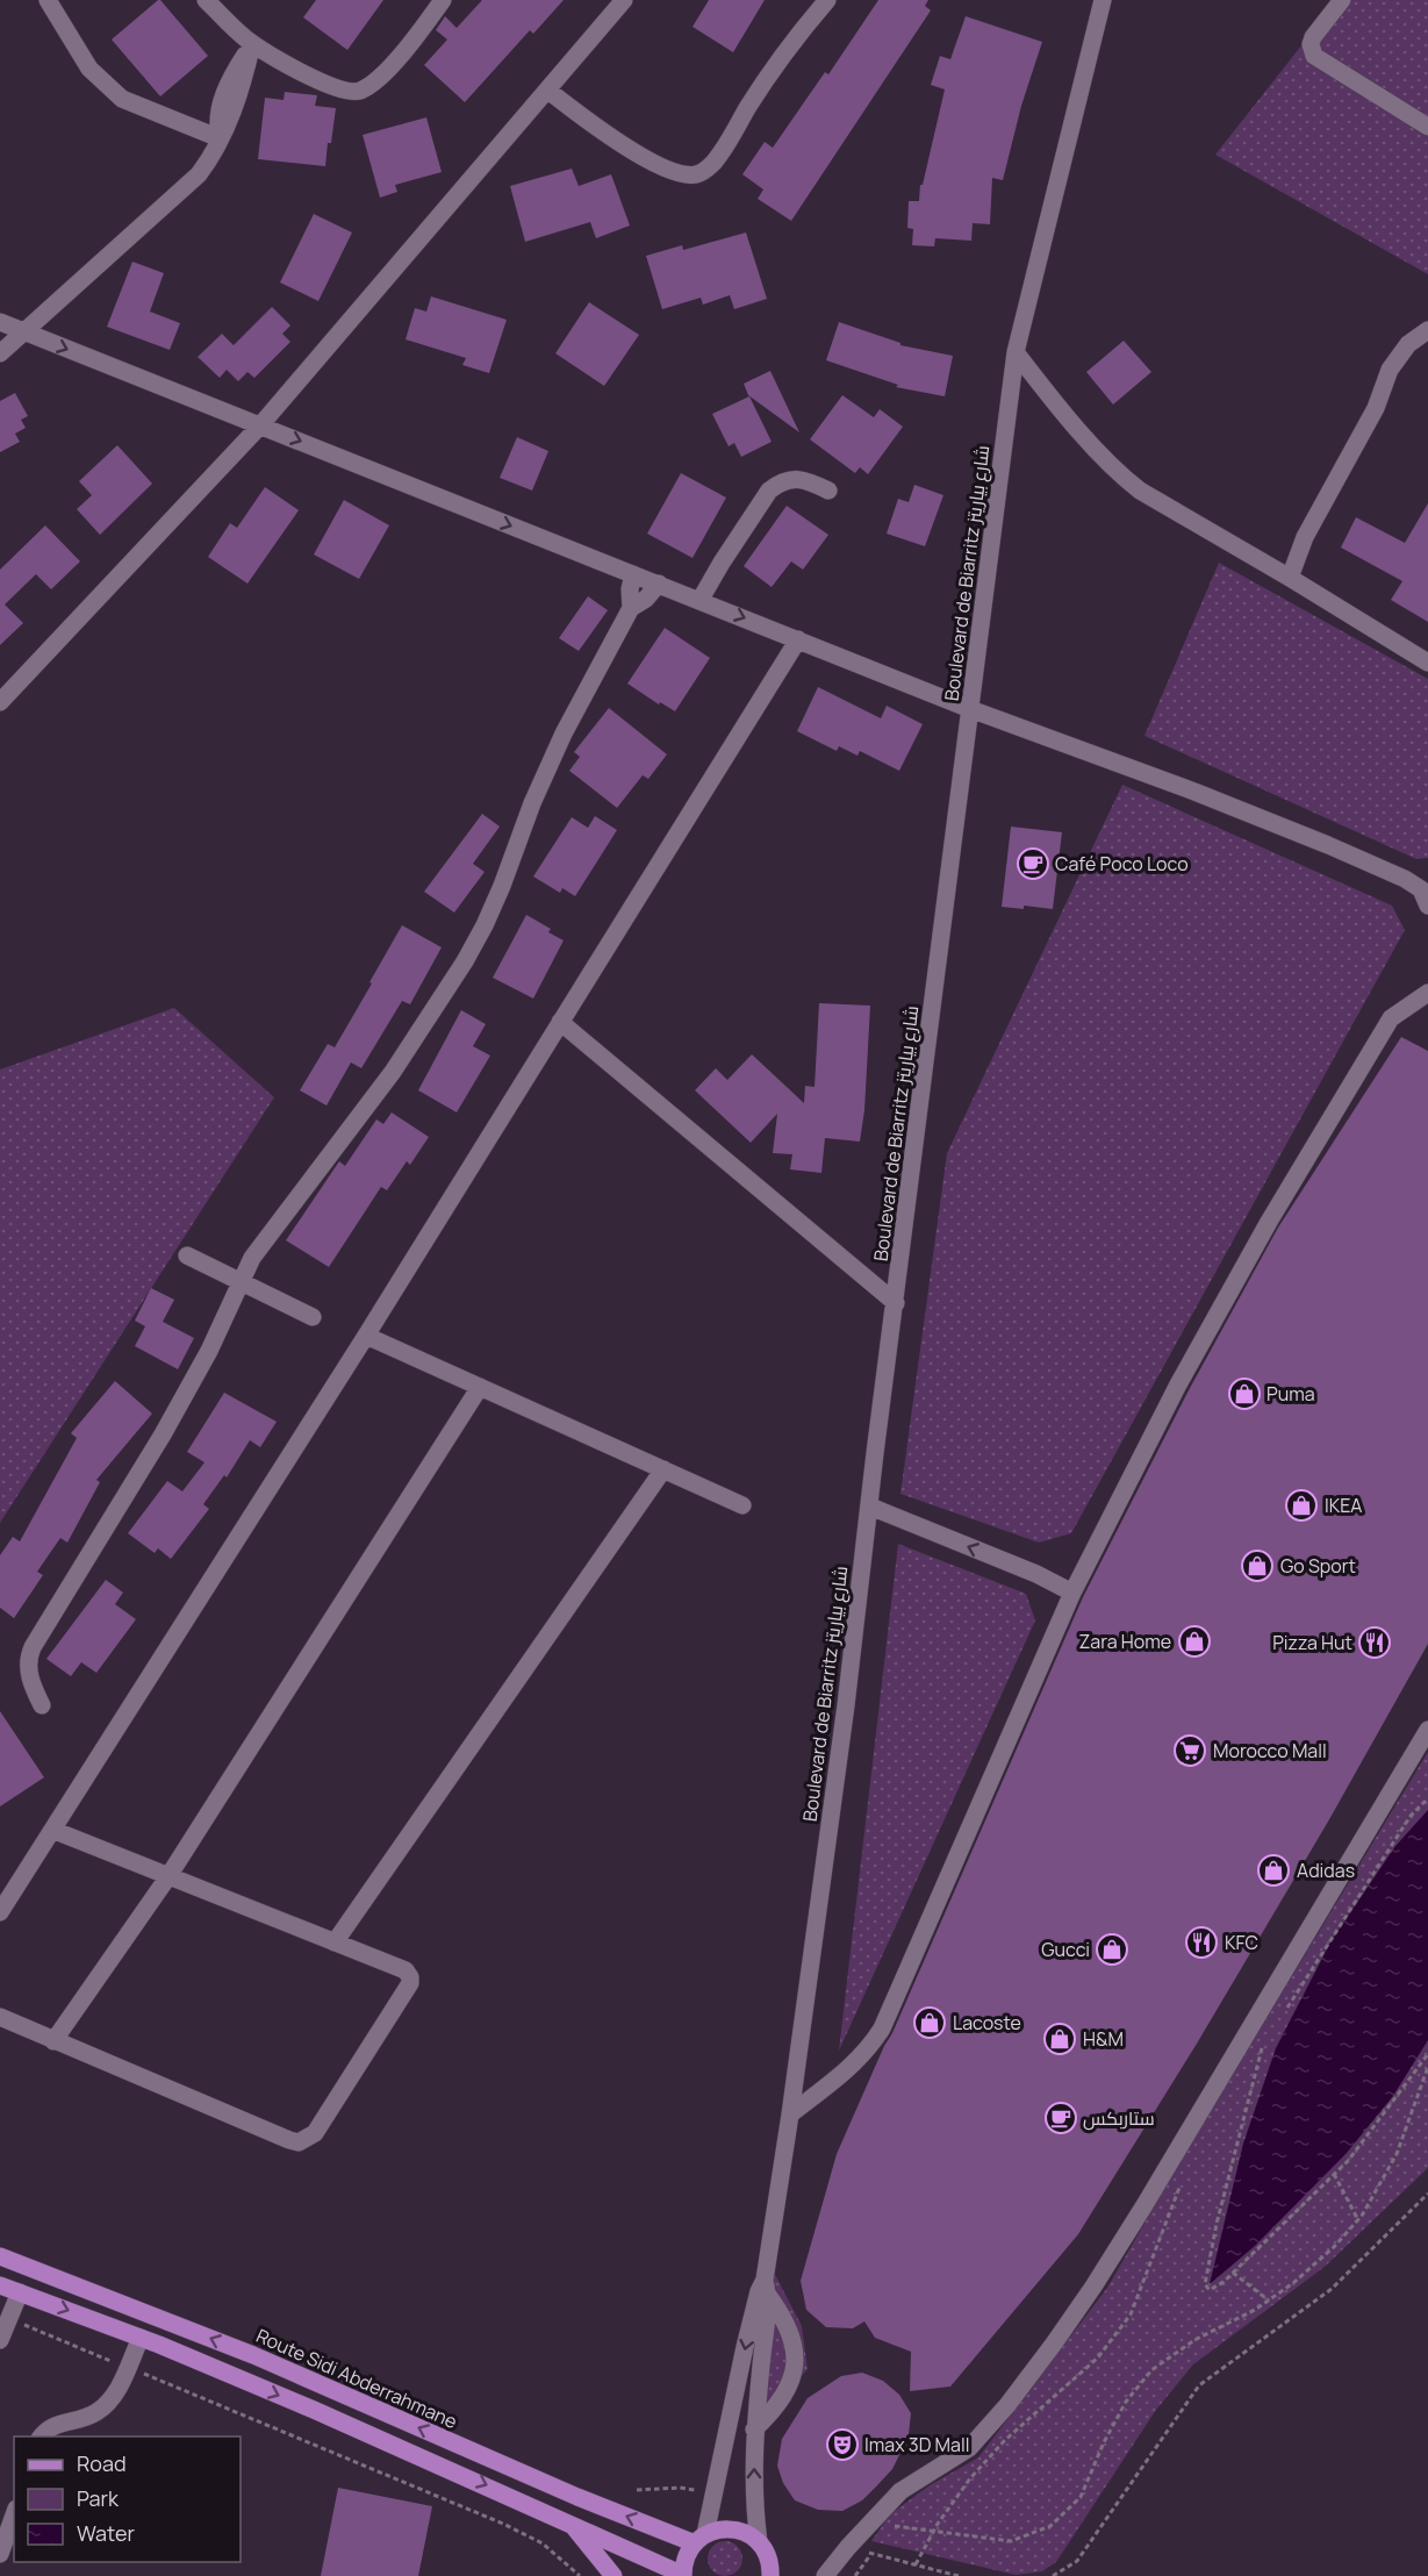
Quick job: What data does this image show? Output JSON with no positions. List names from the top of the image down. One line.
{"streets":{"main road":["Route Sidi Abderrahmane"],"street":["Boulevard de Biarritz شارع بياريتز"]},"crossings":[["Boulevard de Biarritz شارع بياريتز","Route Sidi Abderrahmane"]],"places":{"cafe":["Café Poco Loco","ستاربكس"],"shop":["Puma","IKEA","Go Sport","Zara Home","Adidas","Gucci","Lacoste","H&M"],"restaurant":["Pizza Hut","KFC"],"supermarket":["Morocco Mall"],"theatre":["Imax 3D Mall"]},"legend":["Road","Park","Water"]}
